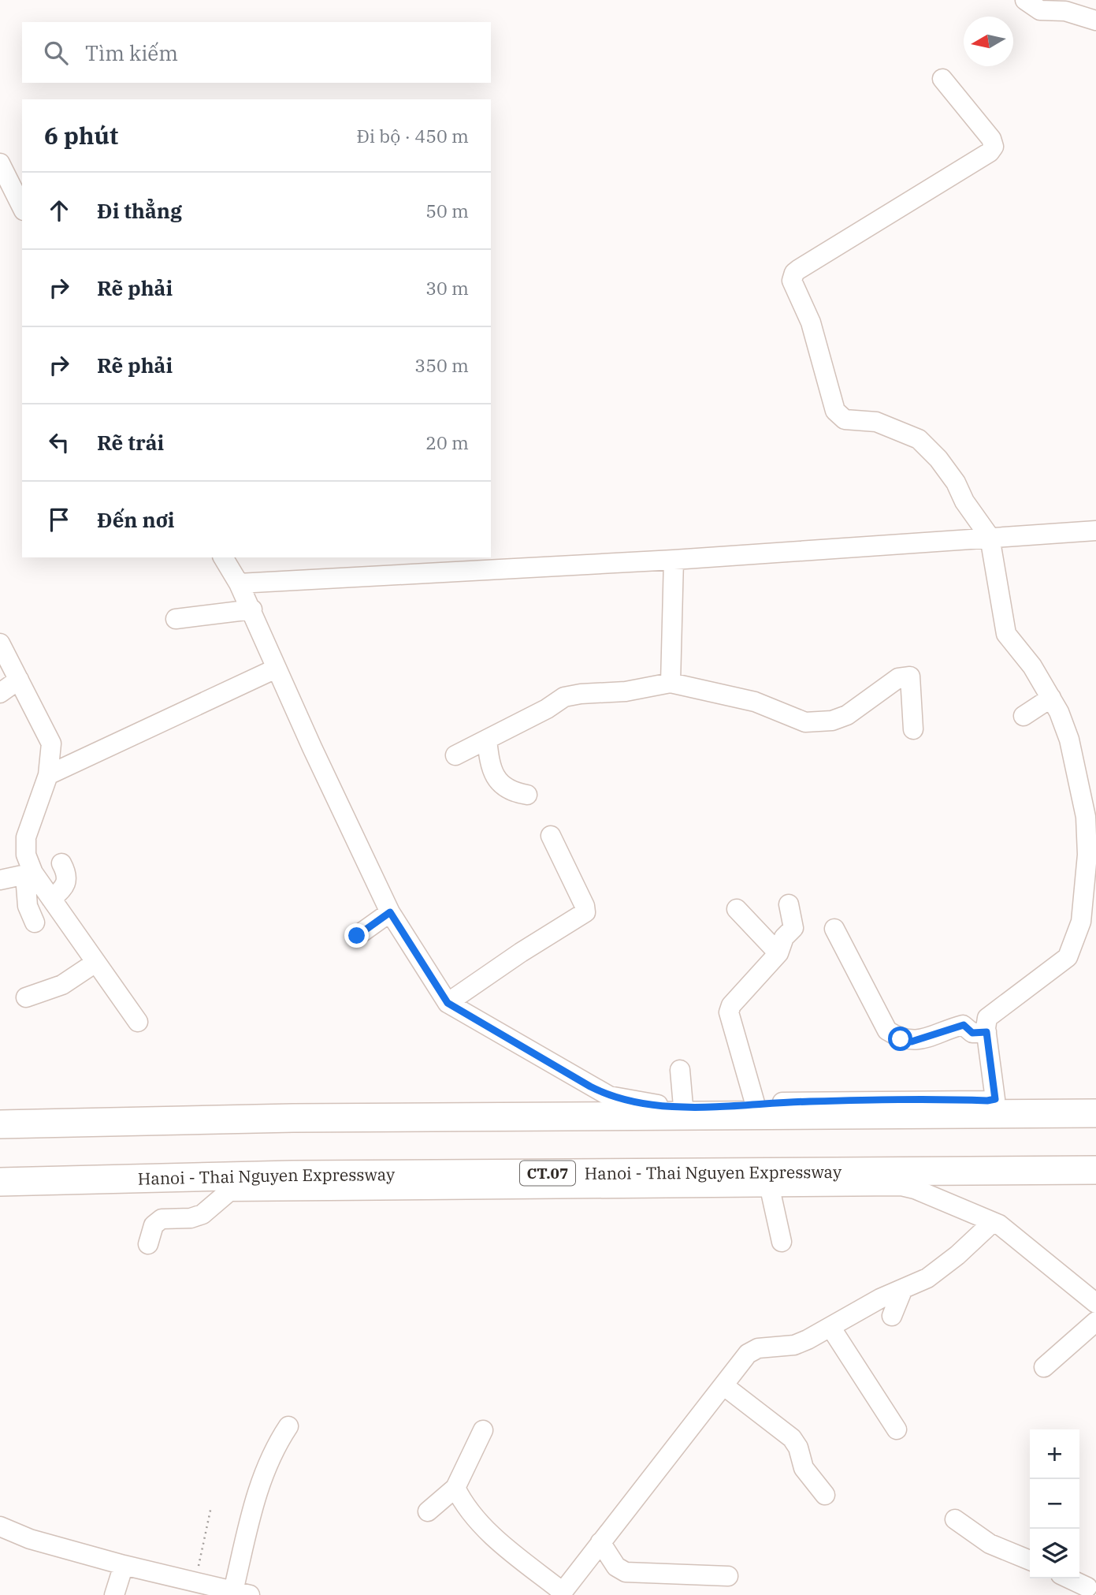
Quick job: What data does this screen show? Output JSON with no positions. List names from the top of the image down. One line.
{"streets":{"highway":["Hanoi - Thai Nguyen Expressway","CT.07"]},"north":"left","page":{"search":"Tìm kiếm","heading":["6 phút","Đi bộ · 450 m"],"list":[["Đi thẳng","50 m"],["Rẽ phải","30 m"],["Rẽ phải","350 m"],["Rẽ trái","20 m"],"Đến nơi"],"map_buttons":["+","−"]}}
